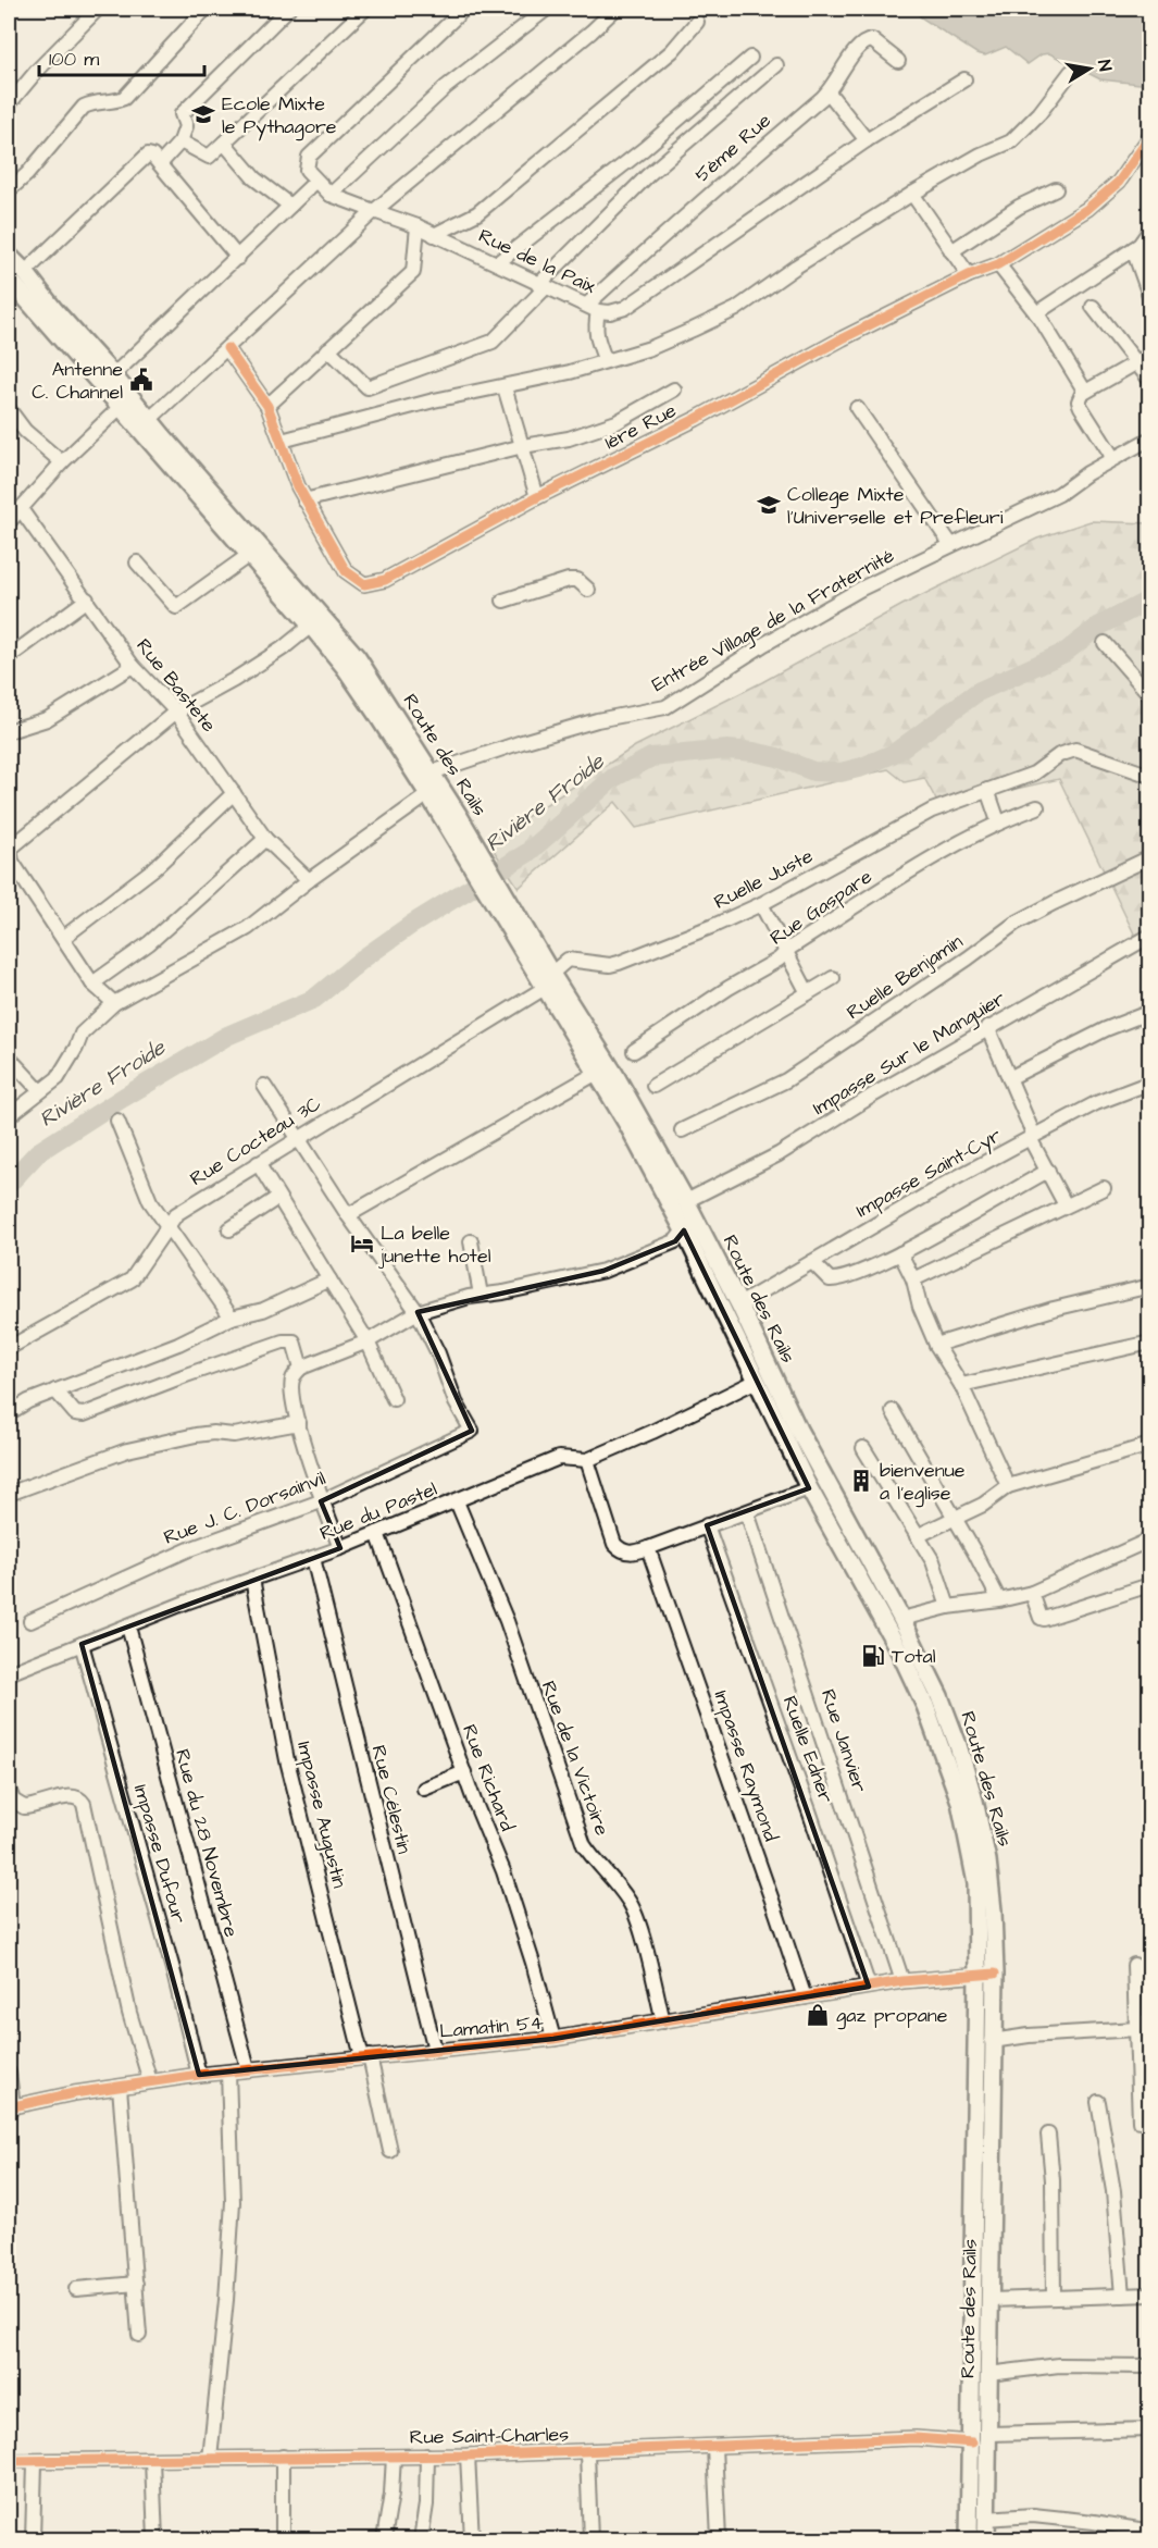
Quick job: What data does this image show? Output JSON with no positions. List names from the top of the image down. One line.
{"streets":{"main road":["Route des Rails"],"street":["5ème Rue","Rue de la Paix","1ère Rue","Entrée Village de la Fraternité","Rue Bastete","Ruelle Juste","Rue Gaspare","Ruelle Benjamin","Impasse Sur le Manguier","Rue Cocteau 3C","Impasse Saint-Cyr","Rue J. C. Dorsainvil","Rue du Pastel","Rue Janvier","Ruelle Edner","Rue de la Victoire","Impasse Raymond","Rue Richard","Rue Célestin","Impasse Augustin","Rue du 28 Novembre","Impasse Dufour","Lamatin 54","Rue Saint-Charles"]},"crossings":[["5ème Rue","Rue de la Paix"],["Entrée Village de la Fraternité","Route des Rails"],["Route des Rails","Ruelle Juste"],["Route des Rails","Impasse Sur le Manguier"],["Route des Rails","Rue Cocteau 3C"],["Route des Rails","Impasse Saint-Cyr"],["Route des Rails","Rue du Pastel"],["Route des Rails","Lamatin 54"],["Route des Rails","Rue Saint-Charles"],["Ruelle Juste","Rue Cocteau 3C"],["Rue du Pastel","Rue de la Victoire"],["Rue du Pastel","Rue Richard"],["Rue du Pastel","Rue Célestin"],["Rue du Pastel","Impasse Augustin"],["Rue du Pastel","Rue du 28 Novembre"],["Rue du Pastel","Impasse Dufour"],["Rue Janvier","Lamatin 54"],["Ruelle Edner","Lamatin 54"],["Rue de la Victoire","Lamatin 54"],["Impasse Raymond","Lamatin 54"],["Rue Richard","Lamatin 54"],["Rue Célestin","Lamatin 54"],["Impasse Augustin","Lamatin 54"],["Rue du 28 Novembre","Lamatin 54"],["Impasse Dufour","Lamatin 54"]],"water":["Rivière Froide"],"places":{"school or university":["Ecole Mixte le Pythagore","College Mixte l'Universelle et Prefleuri"],"public building":["Antenne C. Channel"],"hotel":["La belle junette hotel"],"building":["bienvenue a l'eglise"],"fuel station":["Total"],"shop":["gaz propane"]},"scale_bar":"100 m","north":"right"}
